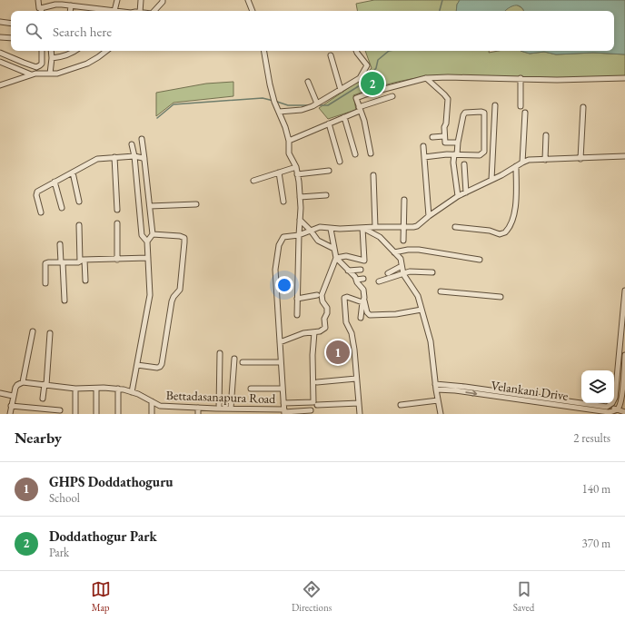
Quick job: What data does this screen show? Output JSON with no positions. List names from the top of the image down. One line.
{"streets":{"street":["Velankani Drive","Bettadasanapura Road"]},"page":{"search":"Search here","pins":["2","1"],"heading":["Nearby","2 results"],"list":[{"mark":"1","name":"GHPS Doddathoguru","note":"School","value":"140 m"},{"mark":"2","name":"Doddathogur Park","note":"Park","value":"370 m"}],"nav":["Map","Directions","Saved"]}}
